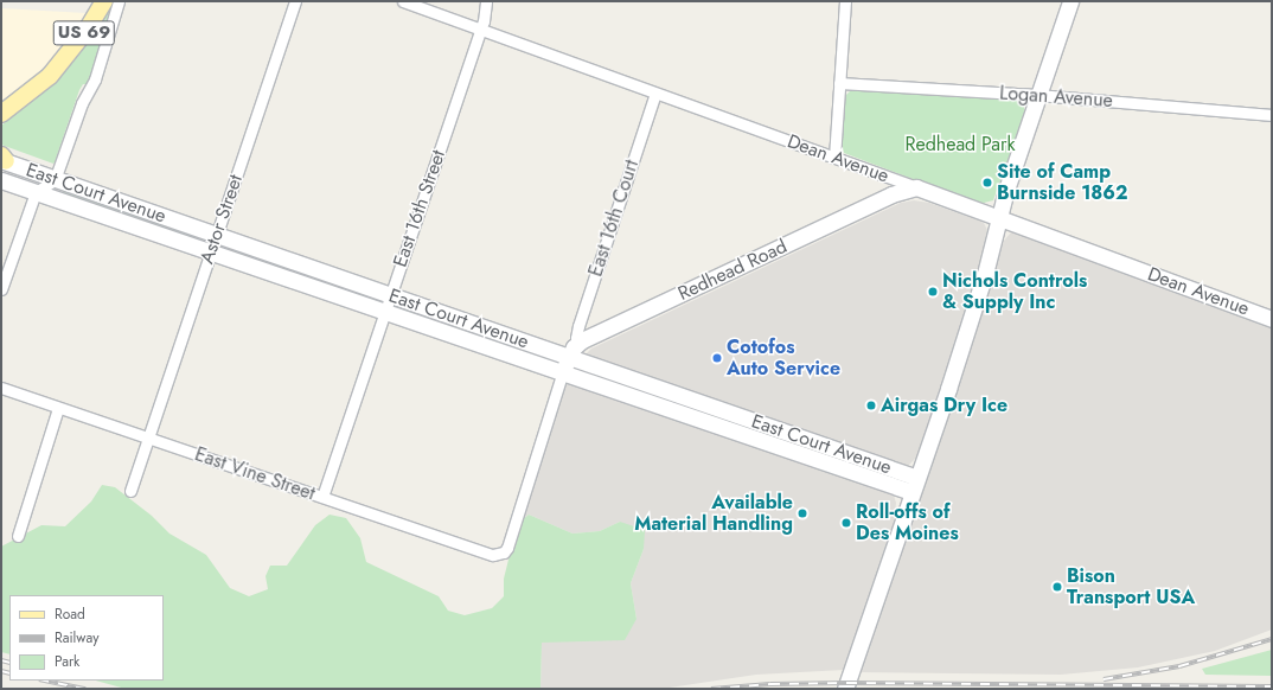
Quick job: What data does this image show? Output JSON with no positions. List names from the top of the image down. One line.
{"streets":{"main road":["US 69"],"street":["Logan Avenue","Dean Avenue","East Court Avenue","East 16th Street","East 16th Court","Astor Street","Redhead Road","East Vine Street"]},"crossings":[["Dean Avenue","East 16th Street"],["Dean Avenue","East 16th Court"],["Dean Avenue","Redhead Road"],["East Court Avenue","East 16th Street"],["East Court Avenue","East 16th Court"],["East Court Avenue","Astor Street"],["East Court Avenue","Redhead Road"],["East 16th Street","East Vine Street"],["East 16th Court","Redhead Road"],["East 16th Court","East Vine Street"],["Astor Street","East Vine Street"]],"parks":["Redhead Park"],"places":["Site of Camp Burnside 1862","Nichols Controls & Supply Inc","Cotofos Auto Service","Airgas Dry Ice","Available Material Handling","Roll-offs of Des Moines","Bison Transport USA"],"legend":["Road","Railway","Park"]}
